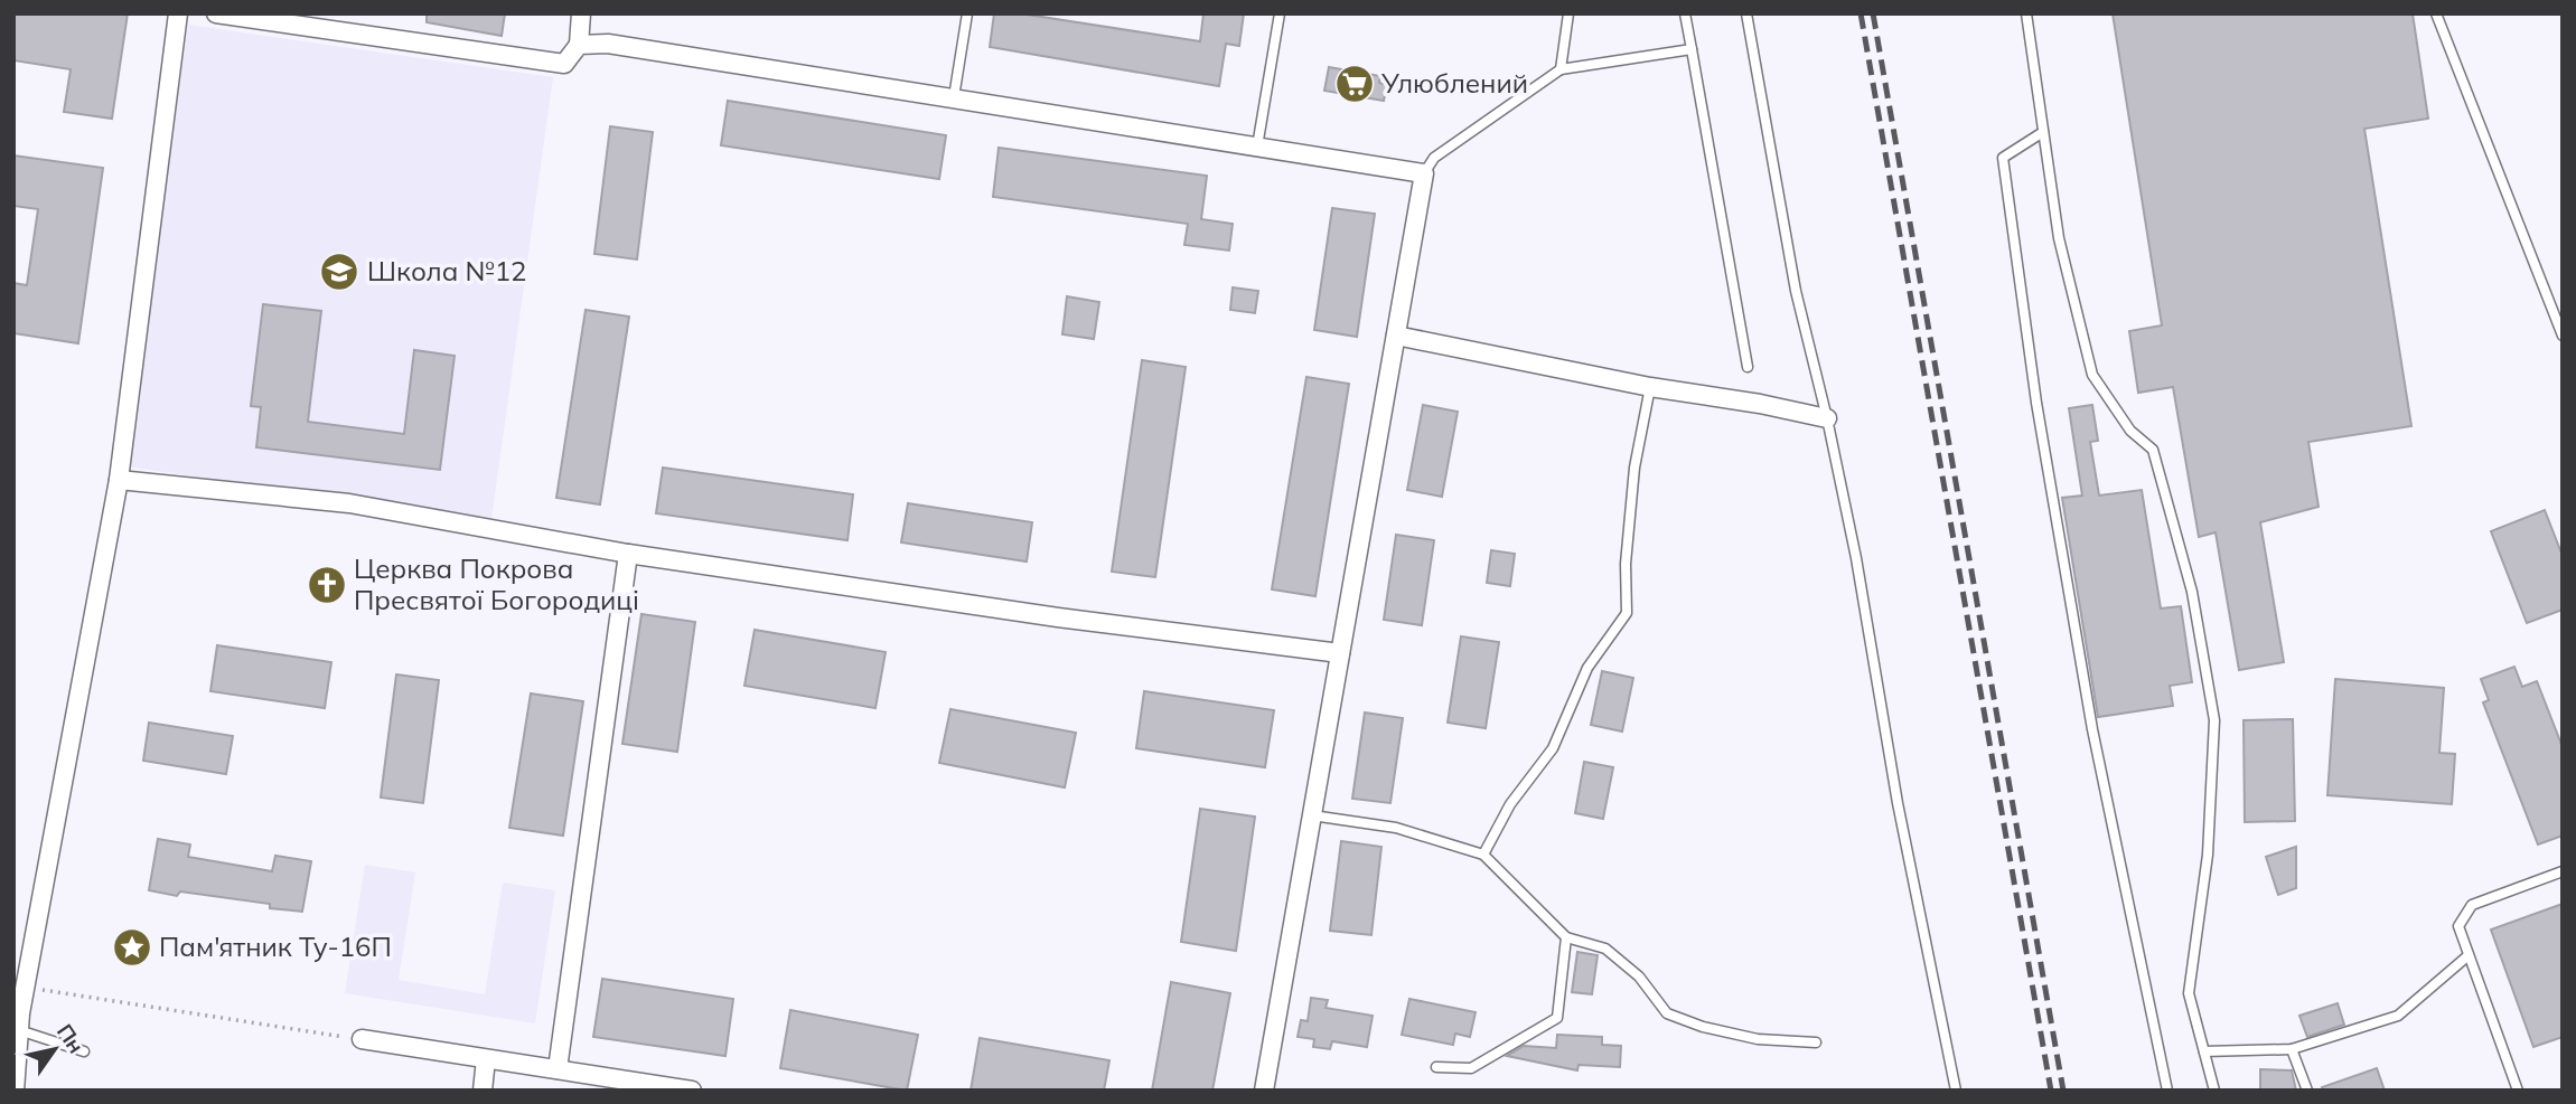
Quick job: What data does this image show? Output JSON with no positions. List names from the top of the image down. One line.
{"places":{"supermarket":["Улюблений"],"school or university":["Школа №12"],"church":["Церква Покрова Пресвятої Богородиці"],"place":["Пам'ятник Ту-16П"]},"north":"top right"}
